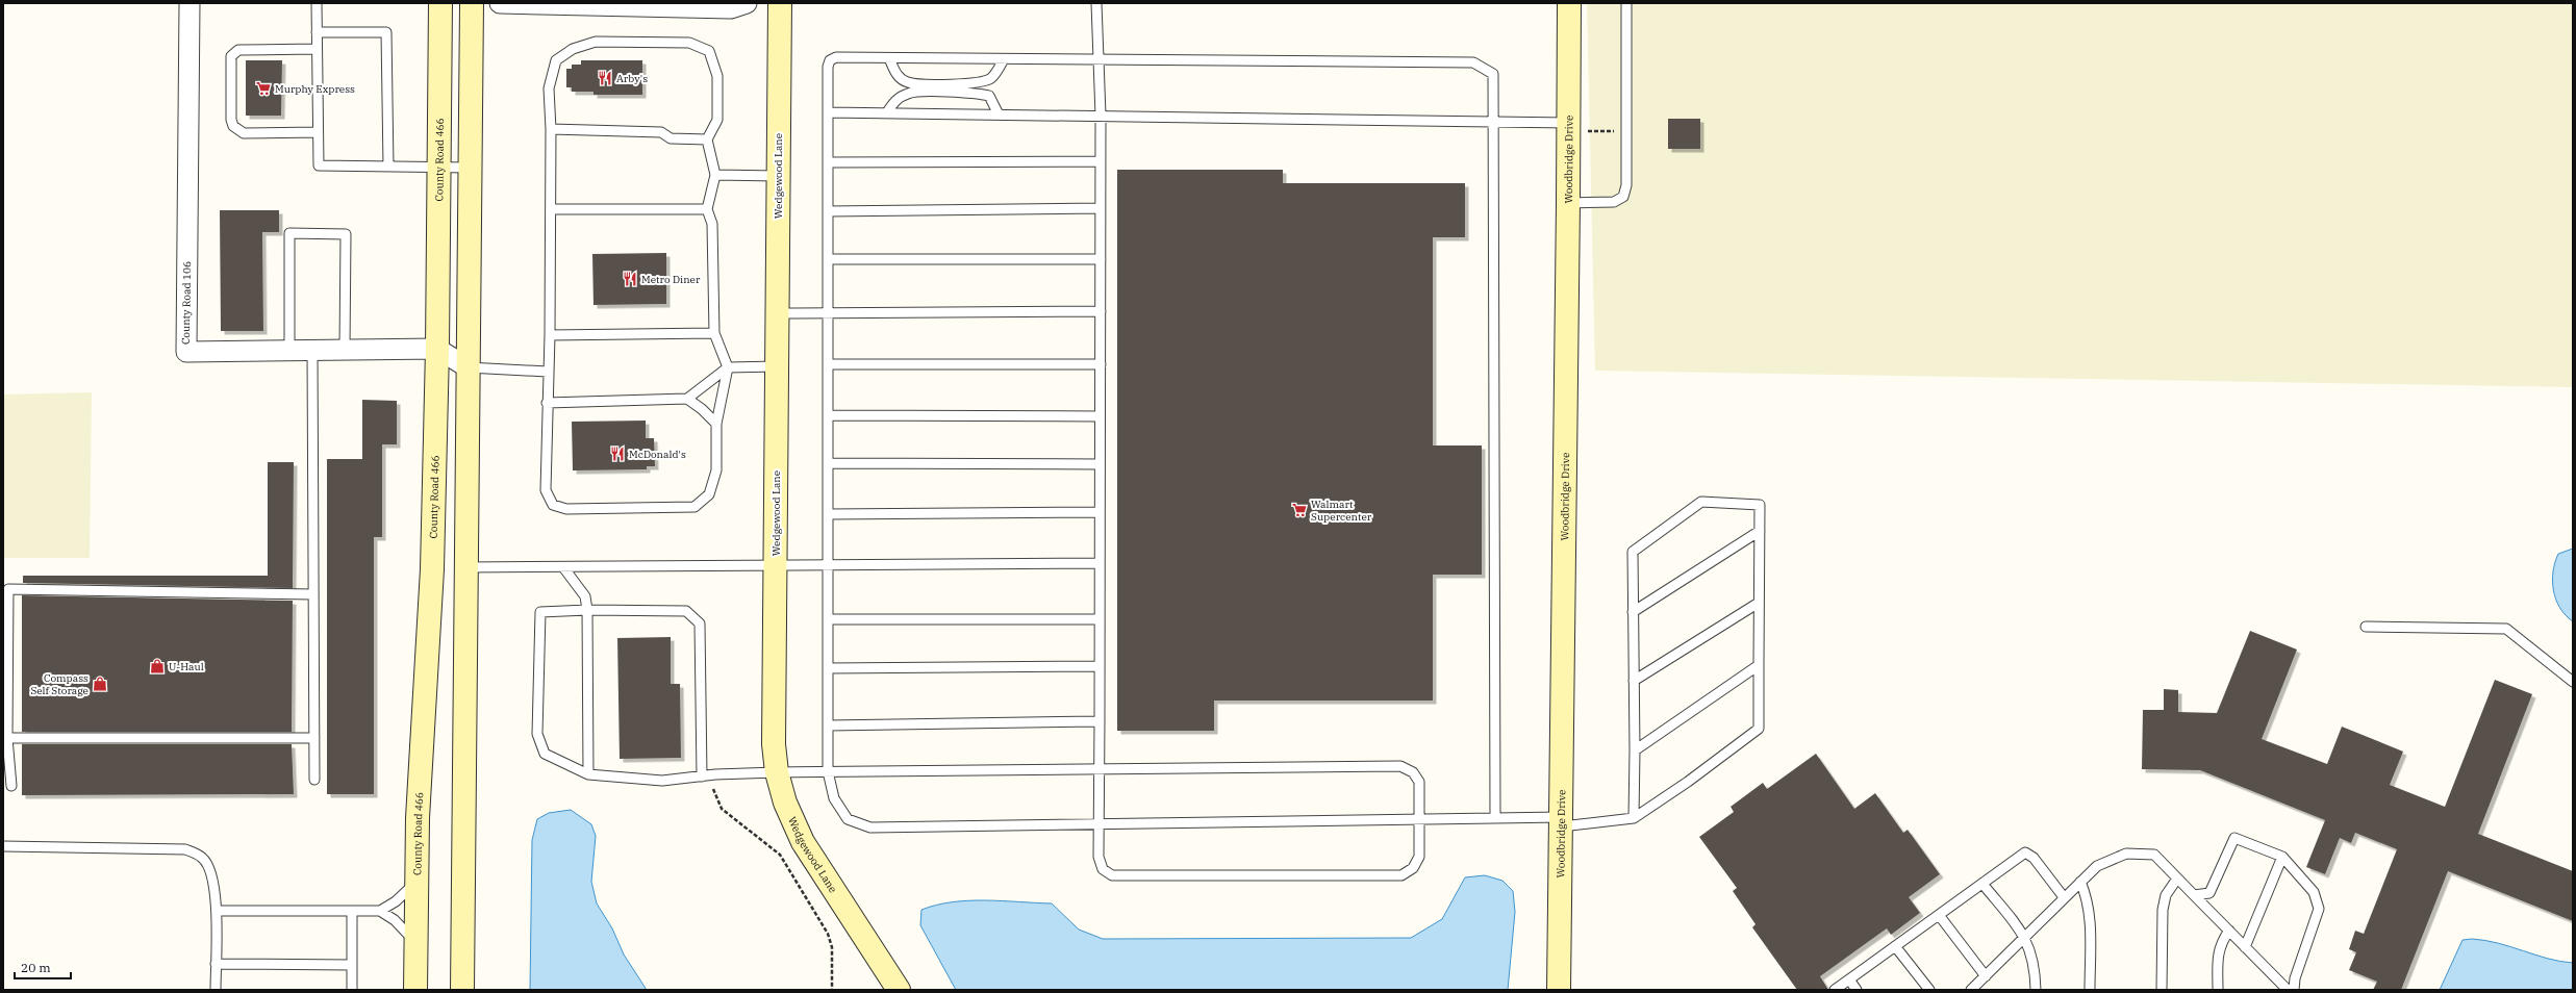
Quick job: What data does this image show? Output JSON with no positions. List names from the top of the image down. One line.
{"streets":{"street":["County Road 466","Woodbridge Drive","Wedgewood Lane","County Road 106"]},"crossings":[["County Road 466","County Road 106"]],"places":{"restaurant":["Arby's","Metro Diner","McDonald's"],"supermarket":["Murphy Express","Walmart Supercenter"],"shop":["U-Haul","Compass Self Storage"]},"scale_bar":"20 m"}
